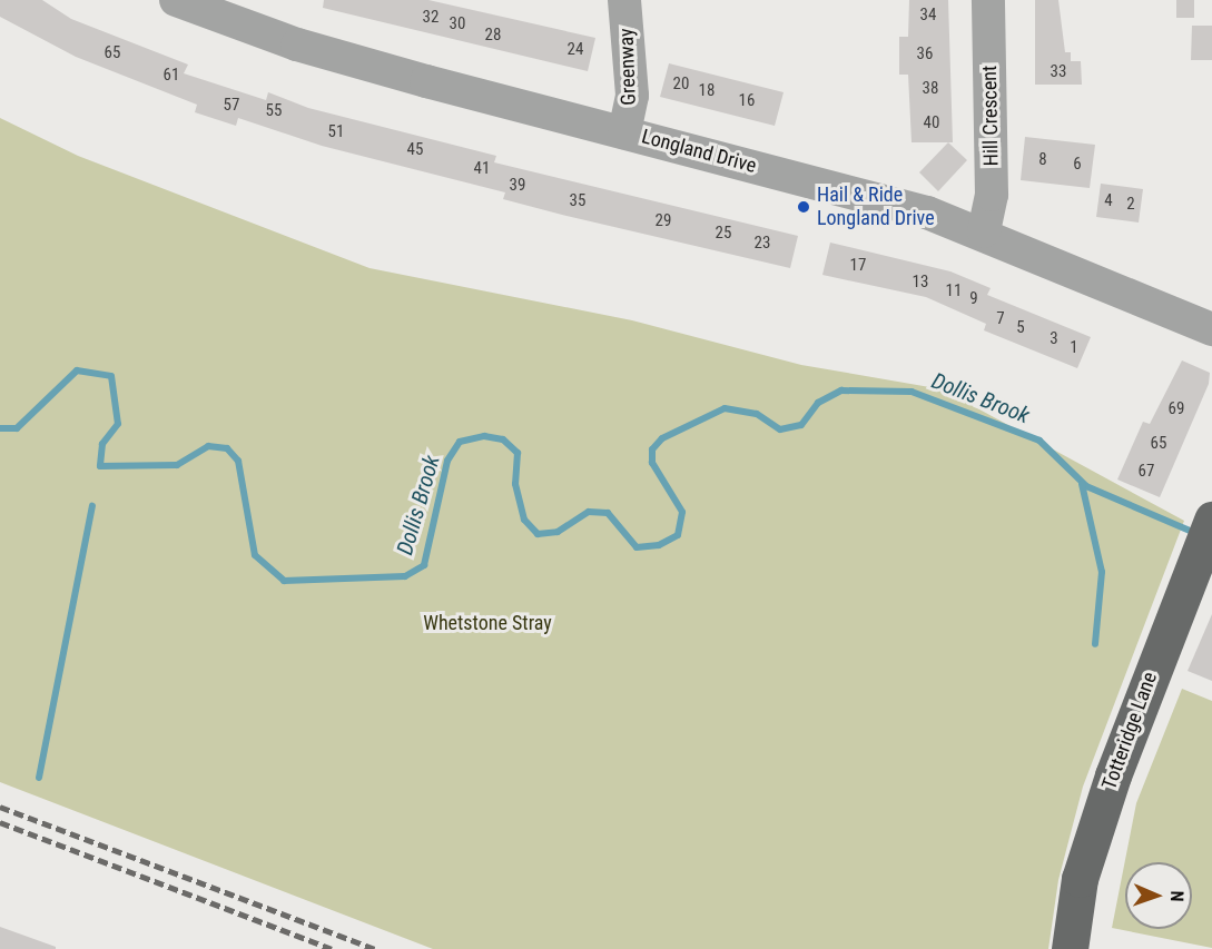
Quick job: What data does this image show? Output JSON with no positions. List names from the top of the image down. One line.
{"streets":{"main road":["Totteridge Lane"],"street":["Greenway","Hill Crescent","Longland Drive"]},"crossings":[["Greenway","Longland Drive"],["Hill Crescent","Longland Drive"]],"water":["Dollis Brook"],"parks":["Whetstone Stray"],"places":["Hail & Ride Longland Drive"],"house_numbers":["34","32","30","28","24","65","36","33","61","20","38","18","16","57","55","40","51","45","8","6","41","39","35","4","2","29","25","23","17","13","11","9","7","5","3","1","69","65","67"],"north":"right"}
